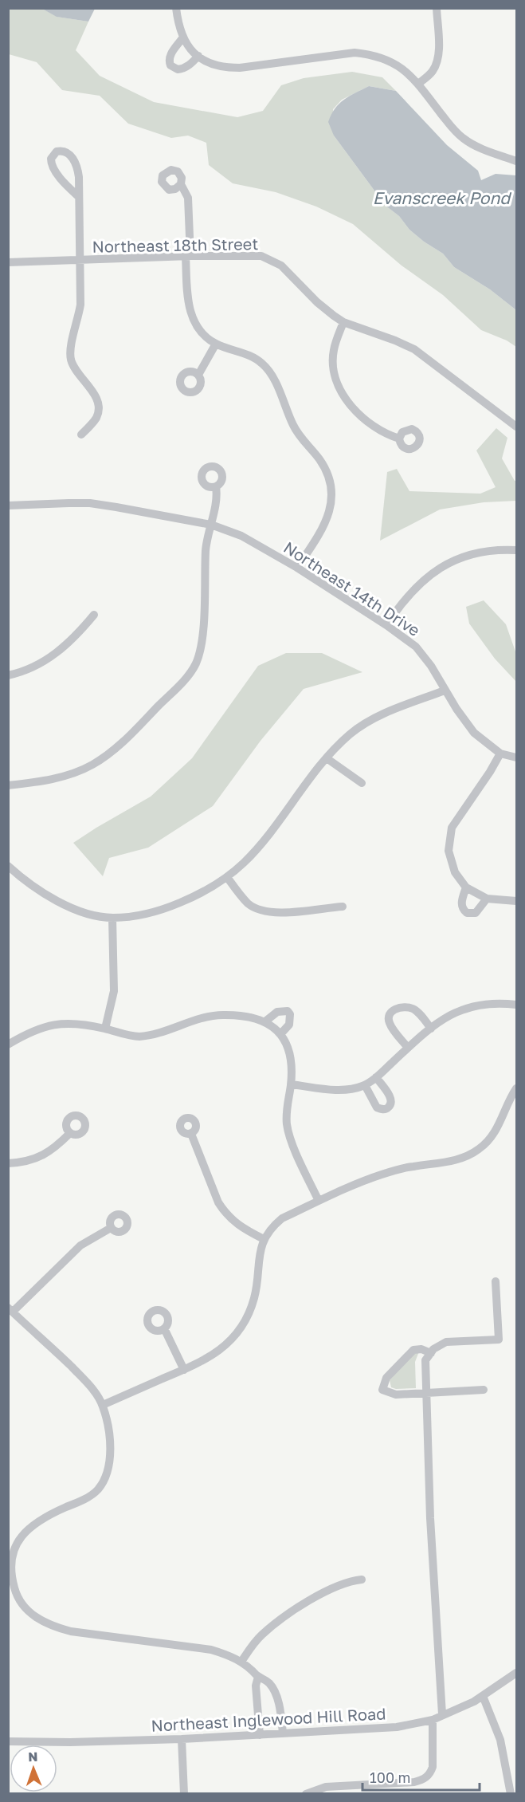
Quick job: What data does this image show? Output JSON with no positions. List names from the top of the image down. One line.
{"streets":{"street":["Northeast 18th Street","Northeast 14th Drive","Northeast Inglewood Hill Road"]},"water":["Evanscreek Pond"],"scale_bar":"100 m","north":"top"}
